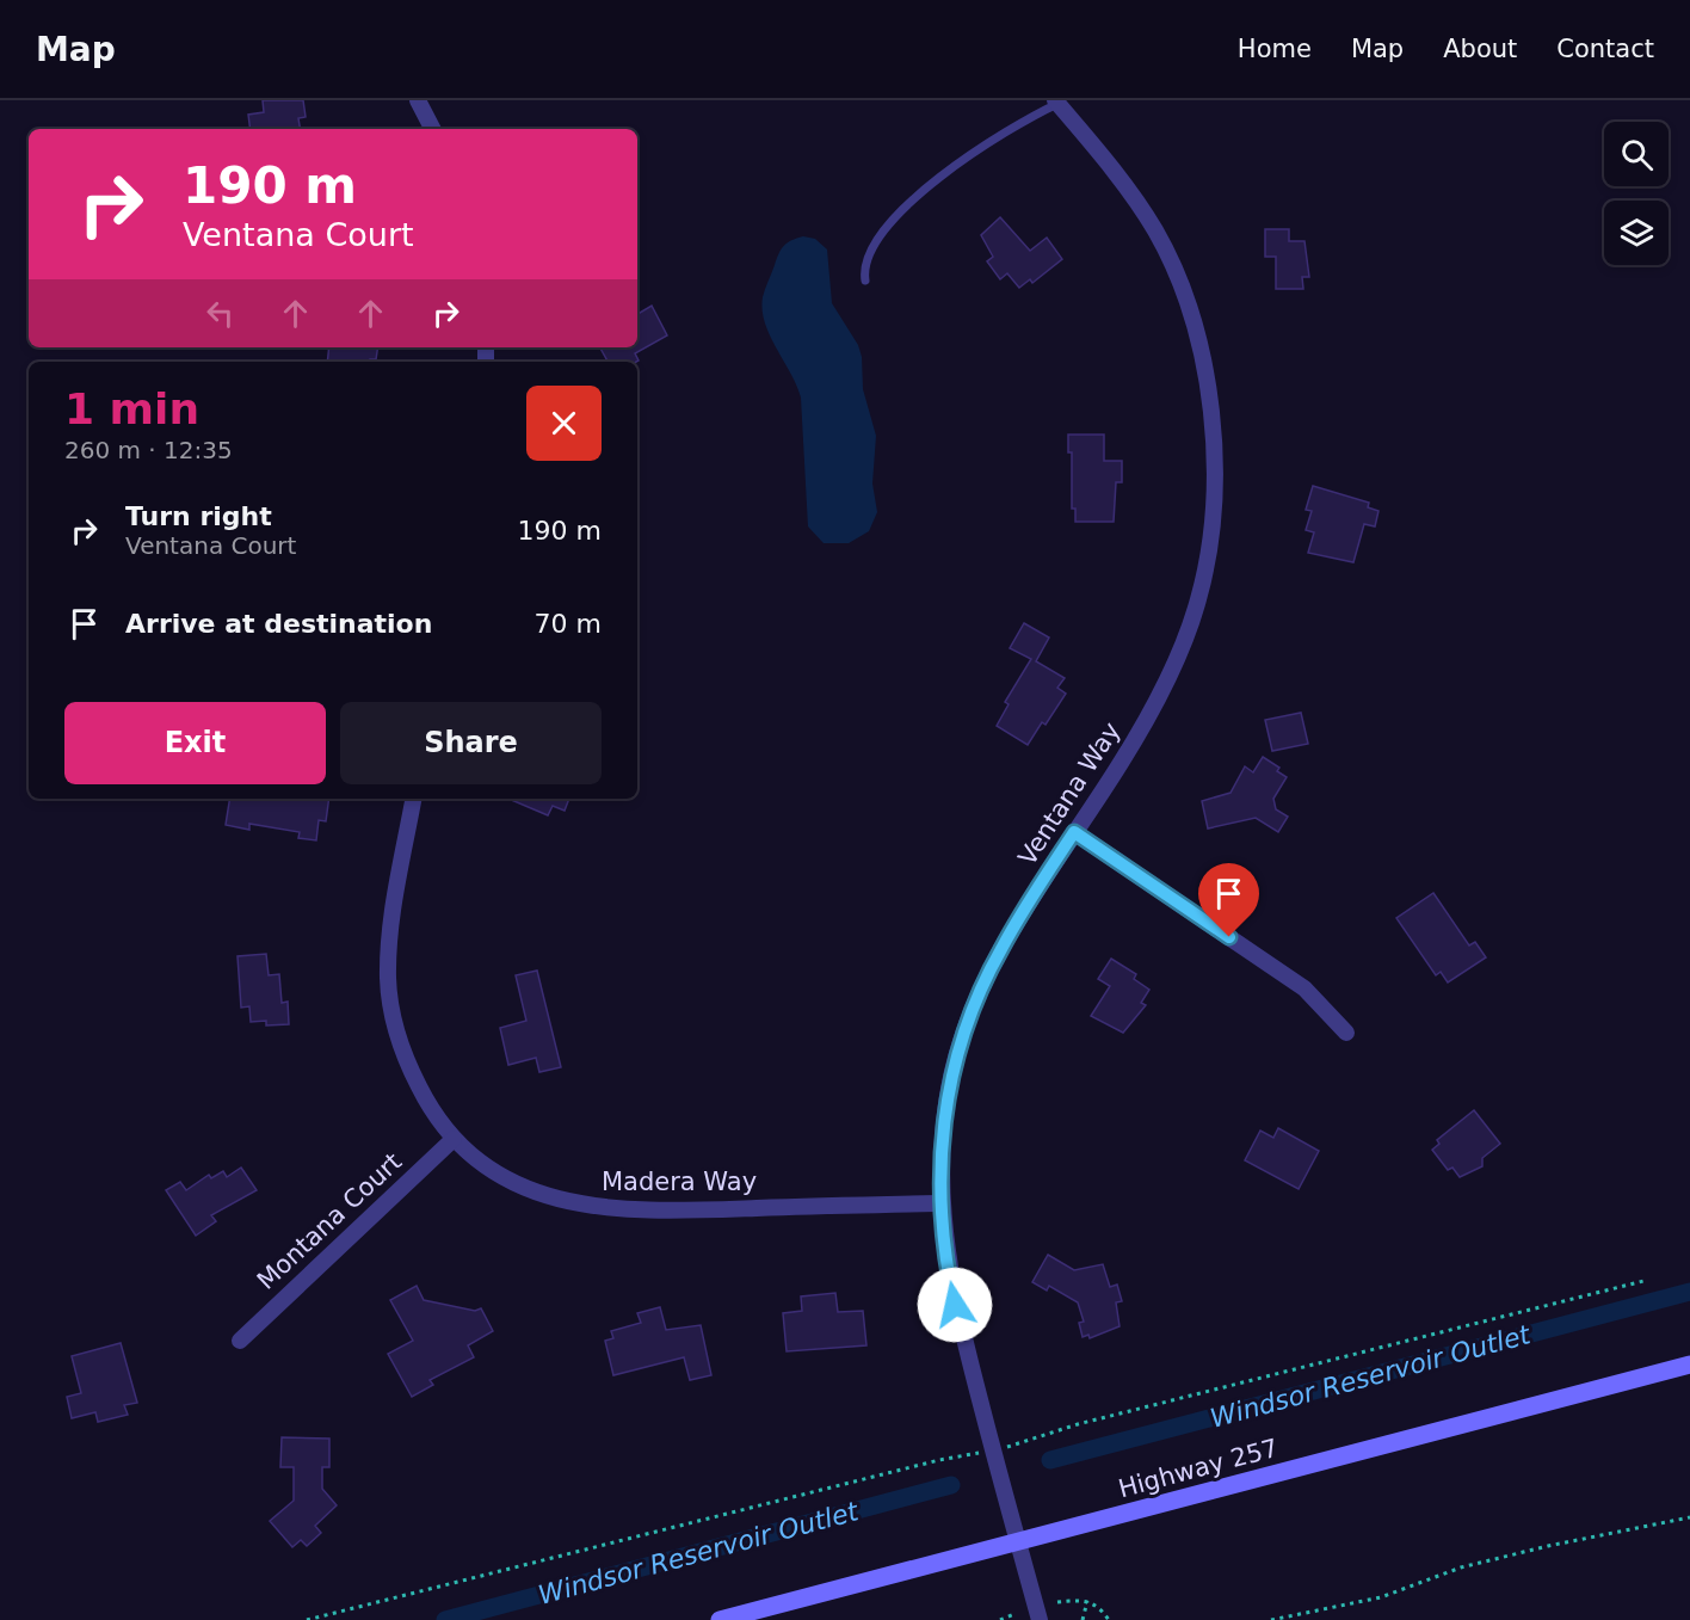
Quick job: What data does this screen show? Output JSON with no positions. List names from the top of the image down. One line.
{"streets":{"main road":["Highway 257"],"street":["Ventana Way","Madera Way","Montana Court"]},"crossings":[["Ventana Way","Madera Way"],["Ventana Way","Highway 257"],["Madera Way","Montana Court"]],"water":["Windsor Reservoir Outlet"],"page":{"header":"Map","nav":["Home","Map","About","Contact"],"turn":["190 m","Ventana Court"],"heading":["1 min","260 m · 12:35"],"list":[{"name":"Turn right","note":"Ventana Court","value":"190 m"},{"name":"Arrive at destination","value":"70 m"}],"buttons":["Exit","Share"]}}
